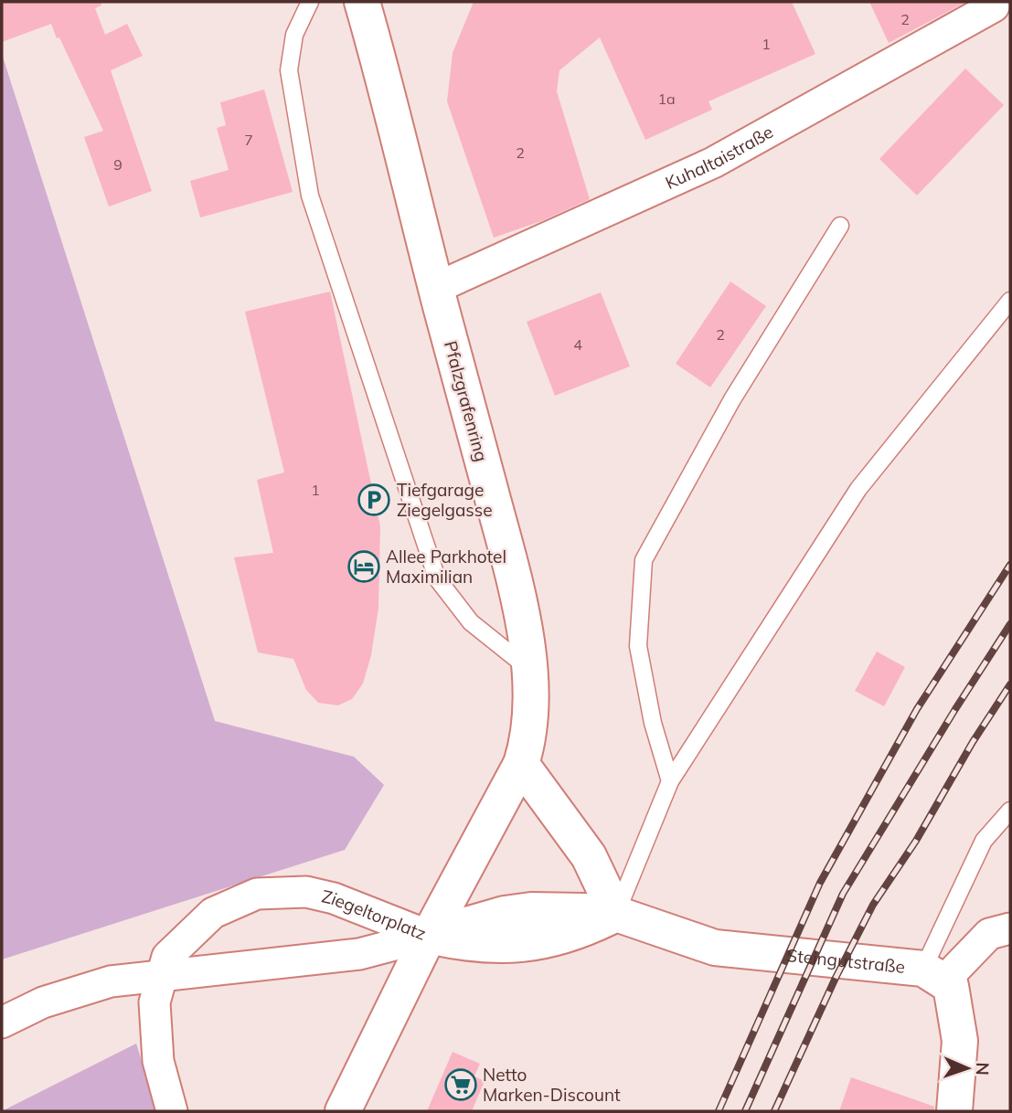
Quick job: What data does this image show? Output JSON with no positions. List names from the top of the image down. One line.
{"streets":{"main road":["Pfalzgrafenring","Steingutstraße"],"street":["Kuhaltaistraße","Ziegeltorplatz"]},"crossings":[["Kuhaltaistraße","Pfalzgrafenring"],["Pfalzgrafenring","Ziegeltorplatz"],["Pfalzgrafenring","Steingutstraße"],["Ziegeltorplatz","Steingutstraße"]],"places":{"parking":["Tiefgarage Ziegelgasse"],"hotel":["Allee Parkhotel Maximilian"],"supermarket":["Netto Marken-Discount"]},"house_numbers":["2","1","1a","7","2","9","2","4","1"],"north":"right"}
